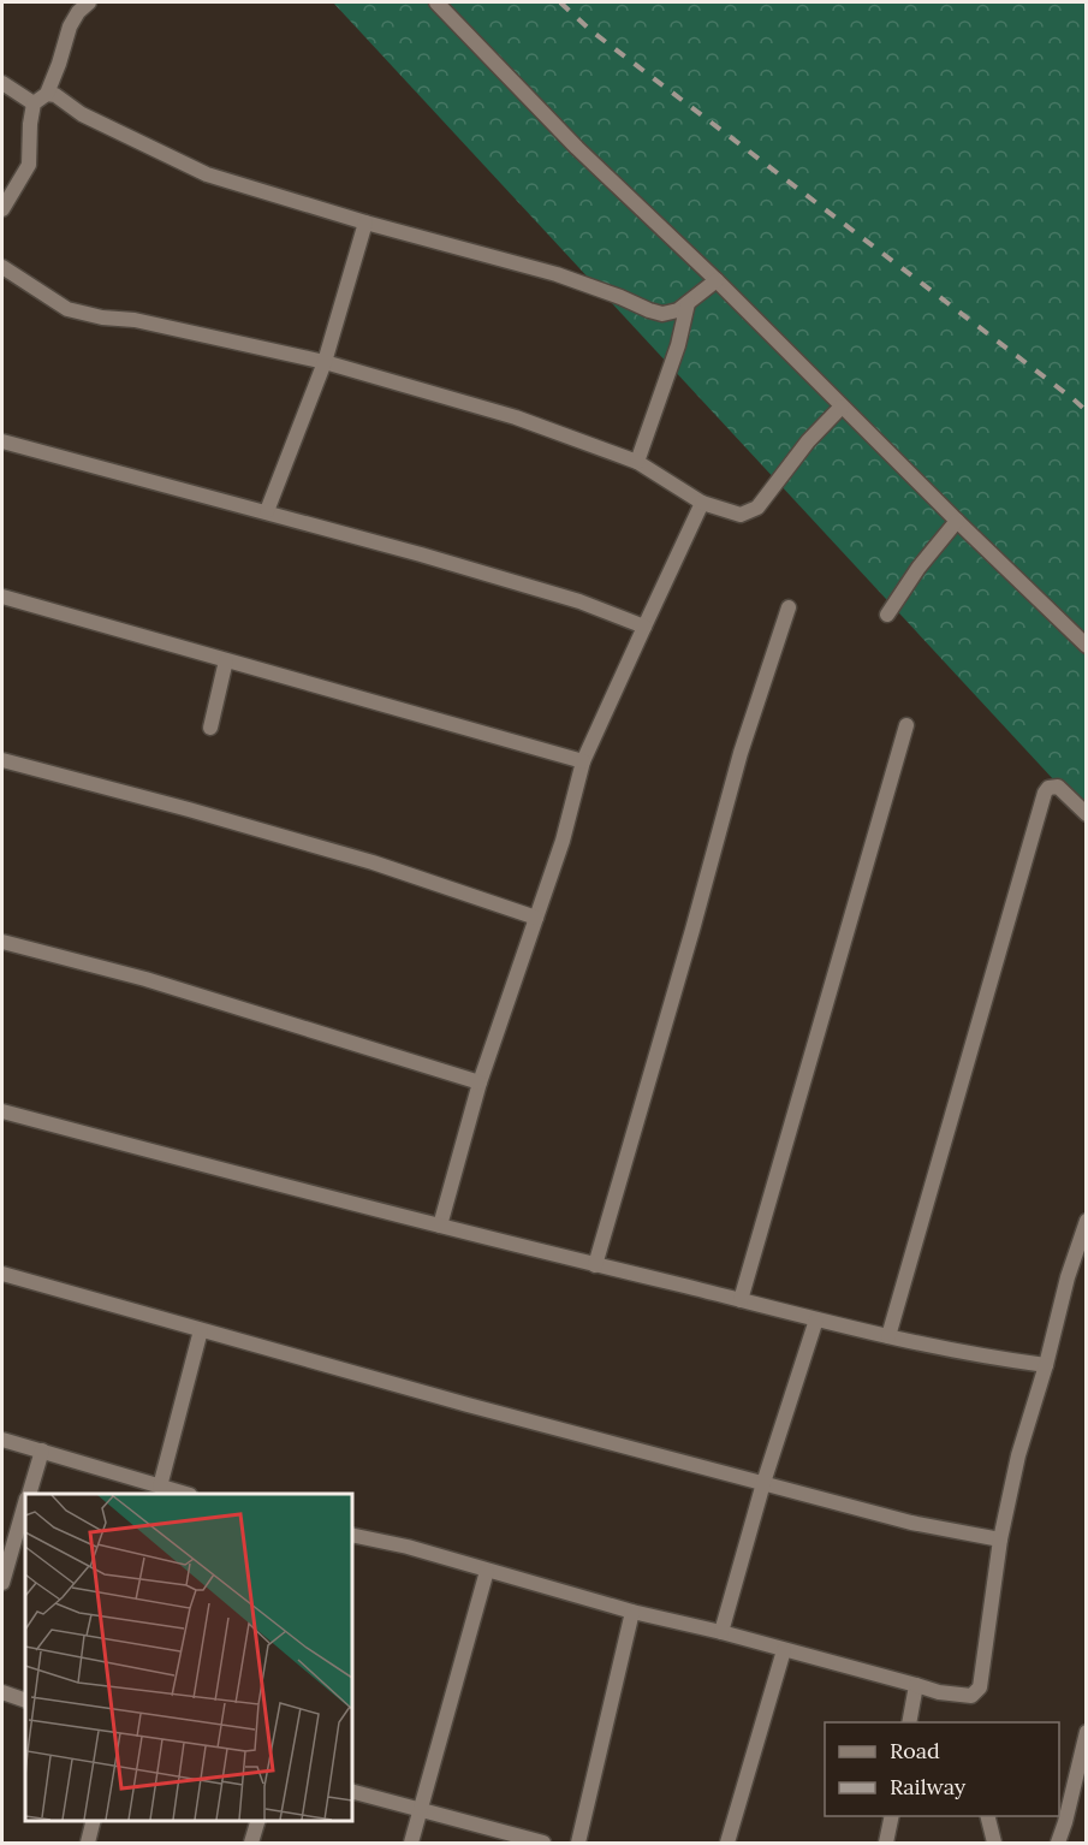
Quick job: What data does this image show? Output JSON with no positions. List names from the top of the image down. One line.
{"legend":["Road","Railway"]}
